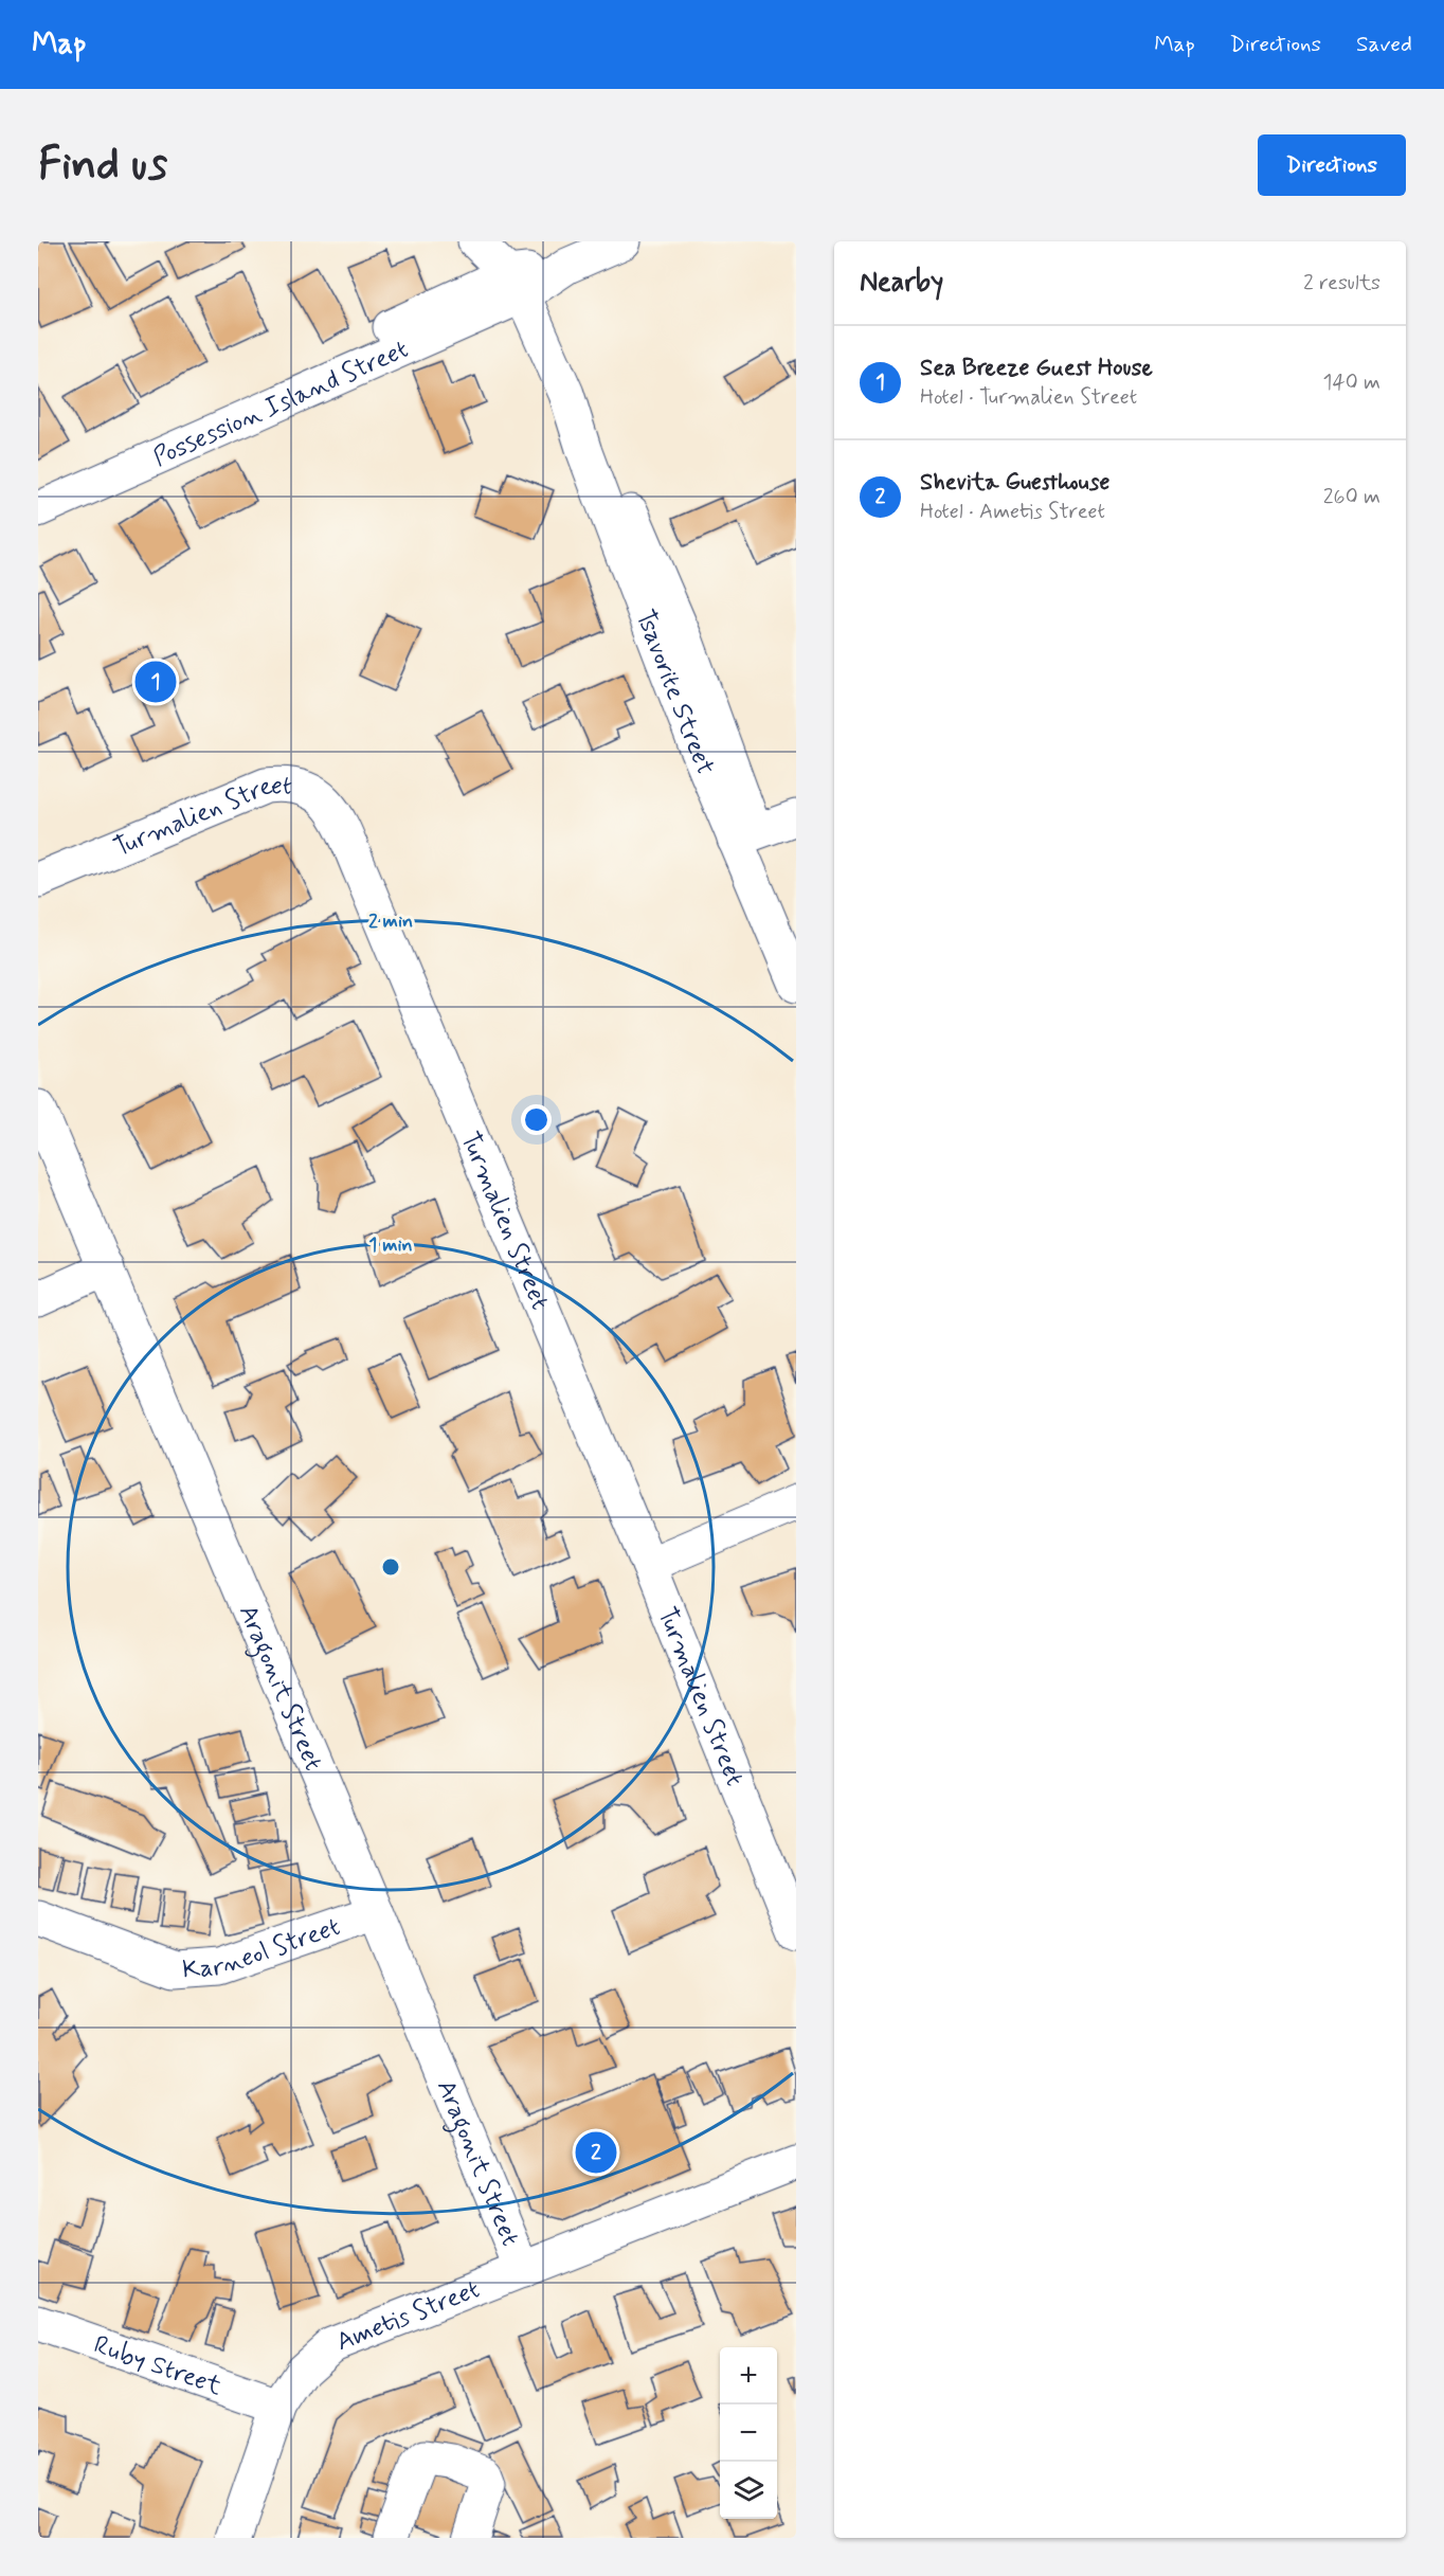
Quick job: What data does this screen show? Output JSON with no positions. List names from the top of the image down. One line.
{"streets":{"street":["Possession Island Street","Tsavorite Street","Turmalien Street","Aragonit Street","Karneol Street","Ametis Street","Ruby Street"]},"crossings":[["Possession Island Street","Tsavorite Street"],["Aragonit Street","Karneol Street"],["Aragonit Street","Ametis Street"],["Ametis Street","Ruby Street"]],"page":{"header":"Map","nav":["Map","Directions","Saved"],"buttons":"Directions","title":"Find us","heading":["Nearby","2 results"],"list":[{"mark":"1","name":"Sea Breeze Guest House","note":"Hotel · Turmalien Street","value":"140 m"},{"mark":"2","name":"Shevita Guesthouse","note":"Hotel · Ametis Street","value":"260 m"}],"pins":["1","2"],"map_buttons":["+","−"]},"rings":["2 min","1 min"]}
